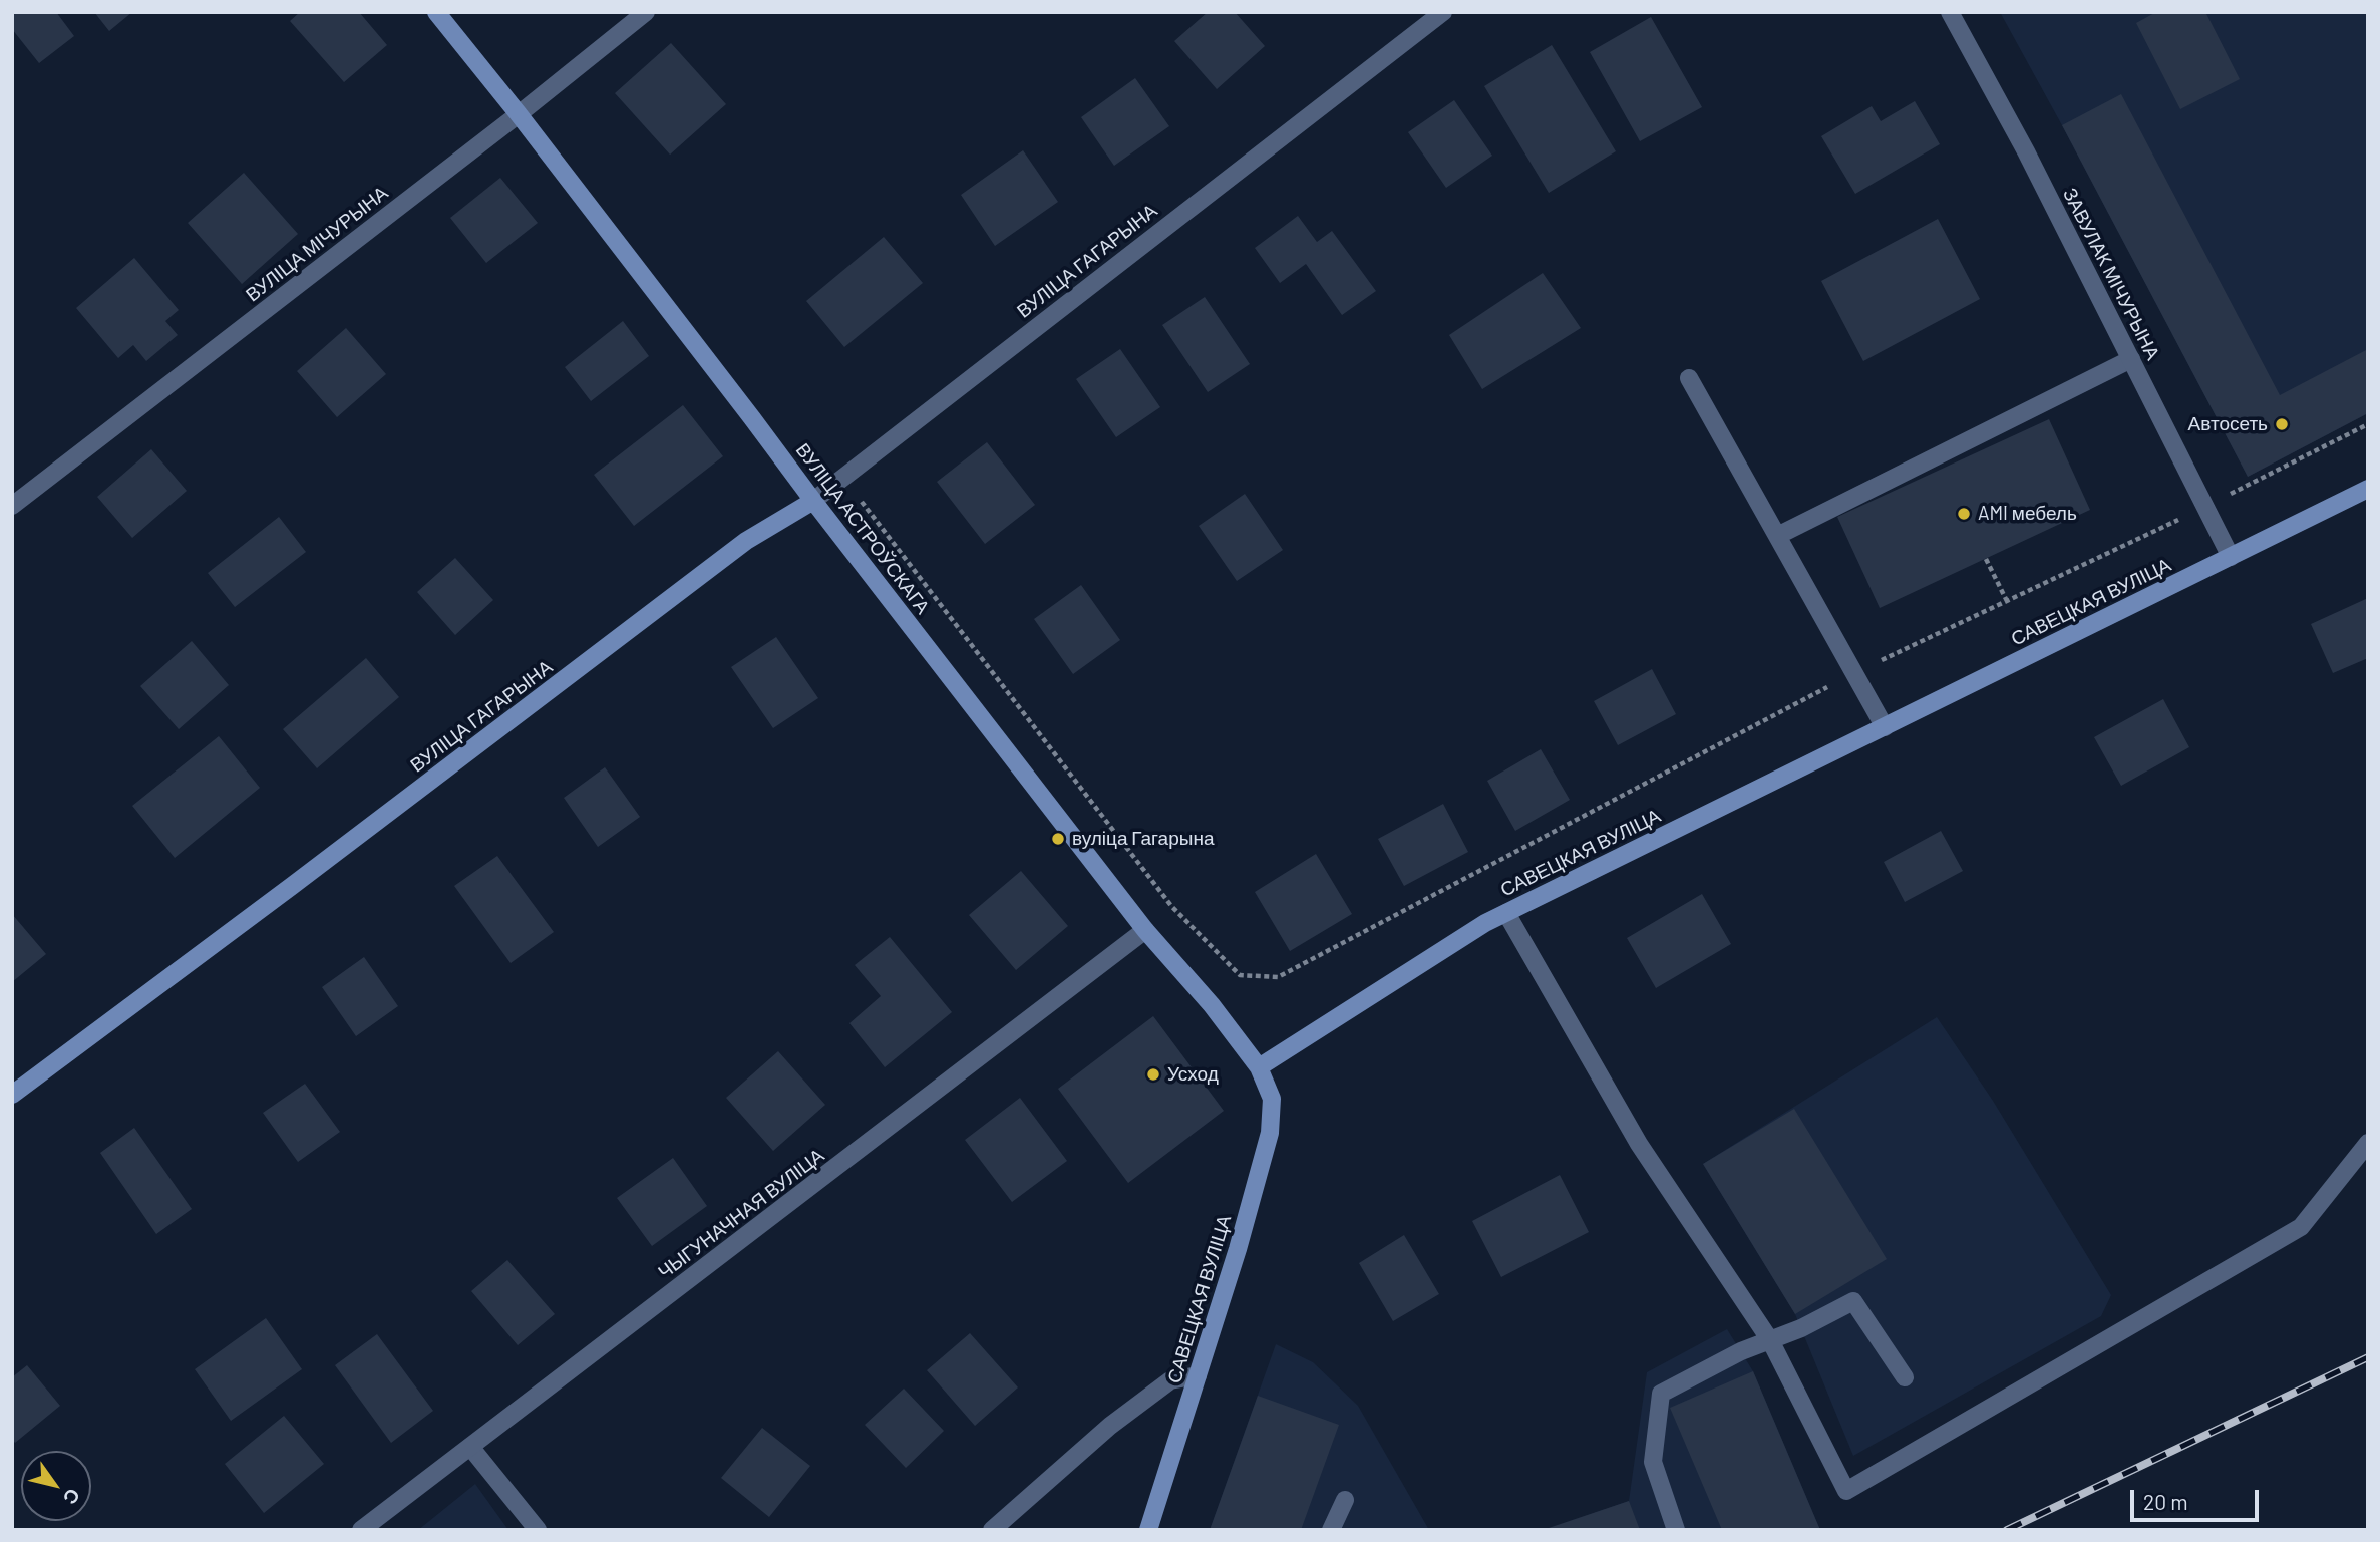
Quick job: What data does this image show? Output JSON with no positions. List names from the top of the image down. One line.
{"streets":{"main road":["ВУЛІЦА ГАГАРЫНА","ВУЛІЦА АСТРОЎСКАГА","САВЕЦКАЯ ВУЛІЦА"],"street":["ВУЛІЦА МІЧУРЫНА","ЗАВУЛАК МІЧУРЫНА","ЧЫГУНАЧНАЯ ВУЛІЦА"]},"crossings":[["ВУЛІЦА МІЧУРЫНА","ВУЛІЦА АСТРОЎСКАГА"],["ВУЛІЦА ГАГАРЫНА","ВУЛІЦА АСТРОЎСКАГА"],["ЗАВУЛАК МІЧУРЫНА","САВЕЦКАЯ ВУЛІЦА"],["ВУЛІЦА АСТРОЎСКАГА","САВЕЦКАЯ ВУЛІЦА"],["ВУЛІЦА АСТРОЎСКАГА","ЧЫГУНАЧНАЯ ВУЛІЦА"]],"places":["Автосеть","AMI мебель","вуліца Гагарына","Усход"],"scale_bar":"20 m","north":"bottom right"}
